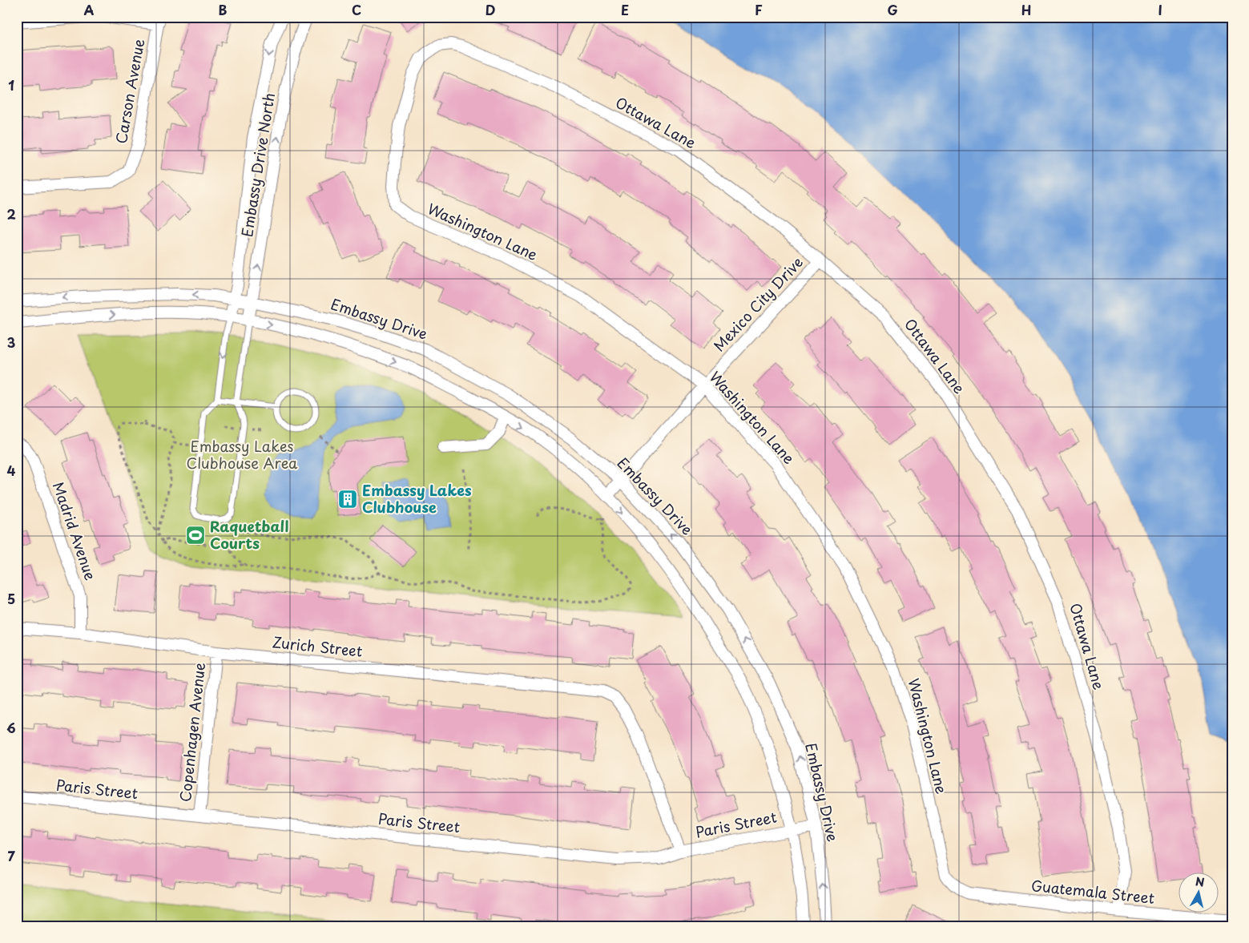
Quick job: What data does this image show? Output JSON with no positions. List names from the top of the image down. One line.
{"streets":{"street":["Carson Avenue","Ottawa Lane","Embassy Drive North","Washington Lane","Mexico City Drive","Embassy Drive","Madrid Avenue","Zurich Street","Copenhagen Avenue","Paris Street","Guatemala Street"]},"crossings":[["Ottawa Lane","Washington Lane"],["Ottawa Lane","Mexico City Drive"],["Ottawa Lane","Guatemala Street"],["Embassy Drive North","Embassy Drive"],["Washington Lane","Mexico City Drive"],["Washington Lane","Guatemala Street"],["Mexico City Drive","Embassy Drive"],["Embassy Drive","Paris Street"],["Madrid Avenue","Zurich Street"],["Zurich Street","Copenhagen Avenue"],["Zurich Street","Paris Street"],["Copenhagen Avenue","Paris Street"]],"parks":["Embassy Lakes Clubhouse Area"],"places":{"building":["Embassy Lakes Clubhouse"],"sports":["Raquetball Courts"]},"north":"top","grid":{"columns":["A","B","C","D","E","F","G","H","I"],"rows":["1","2","3","4","5","6","7"]}}
